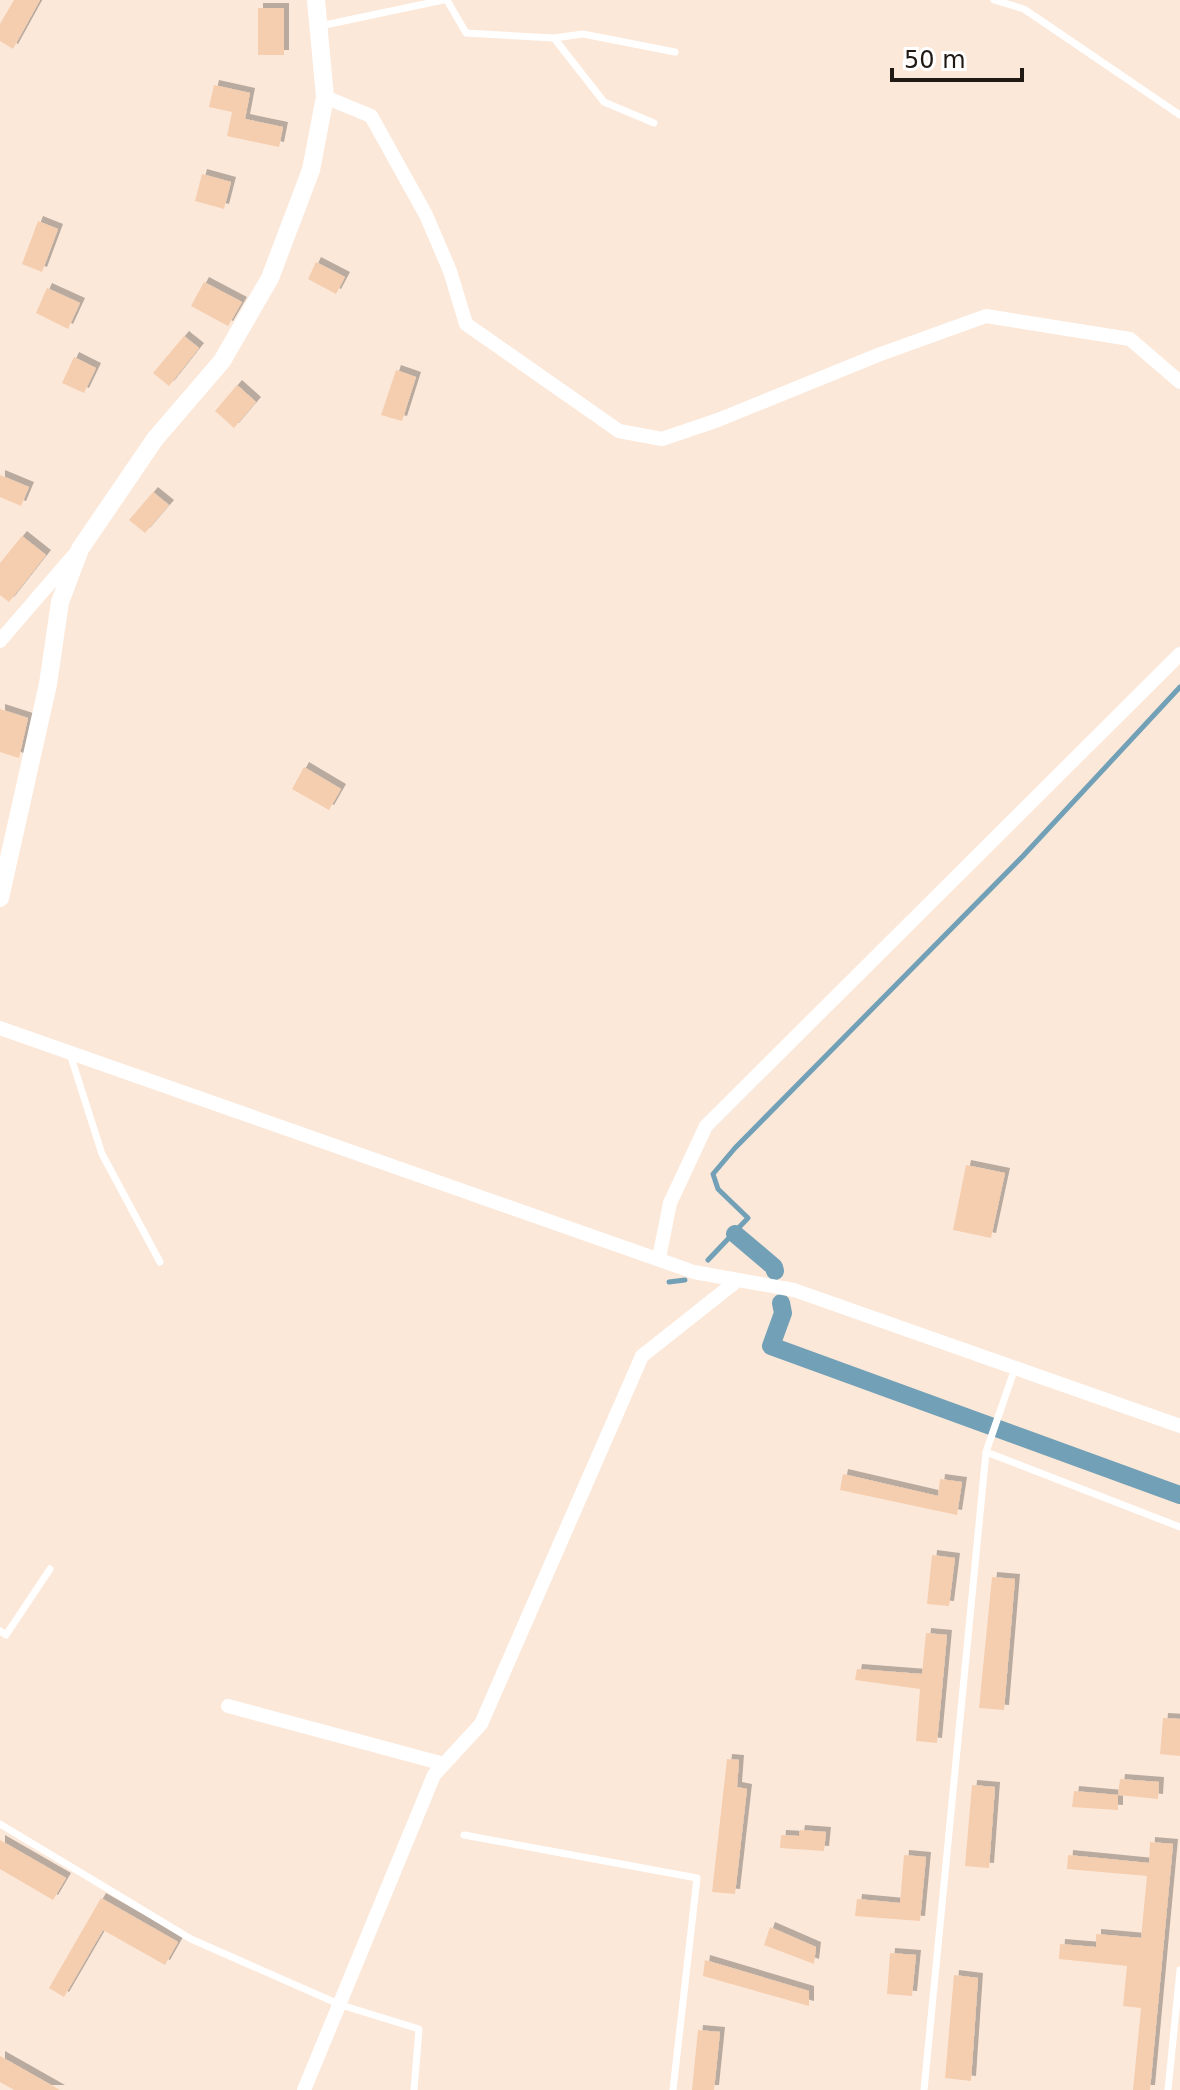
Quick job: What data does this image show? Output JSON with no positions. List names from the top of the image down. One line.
{"scale_bar":"50 m"}
